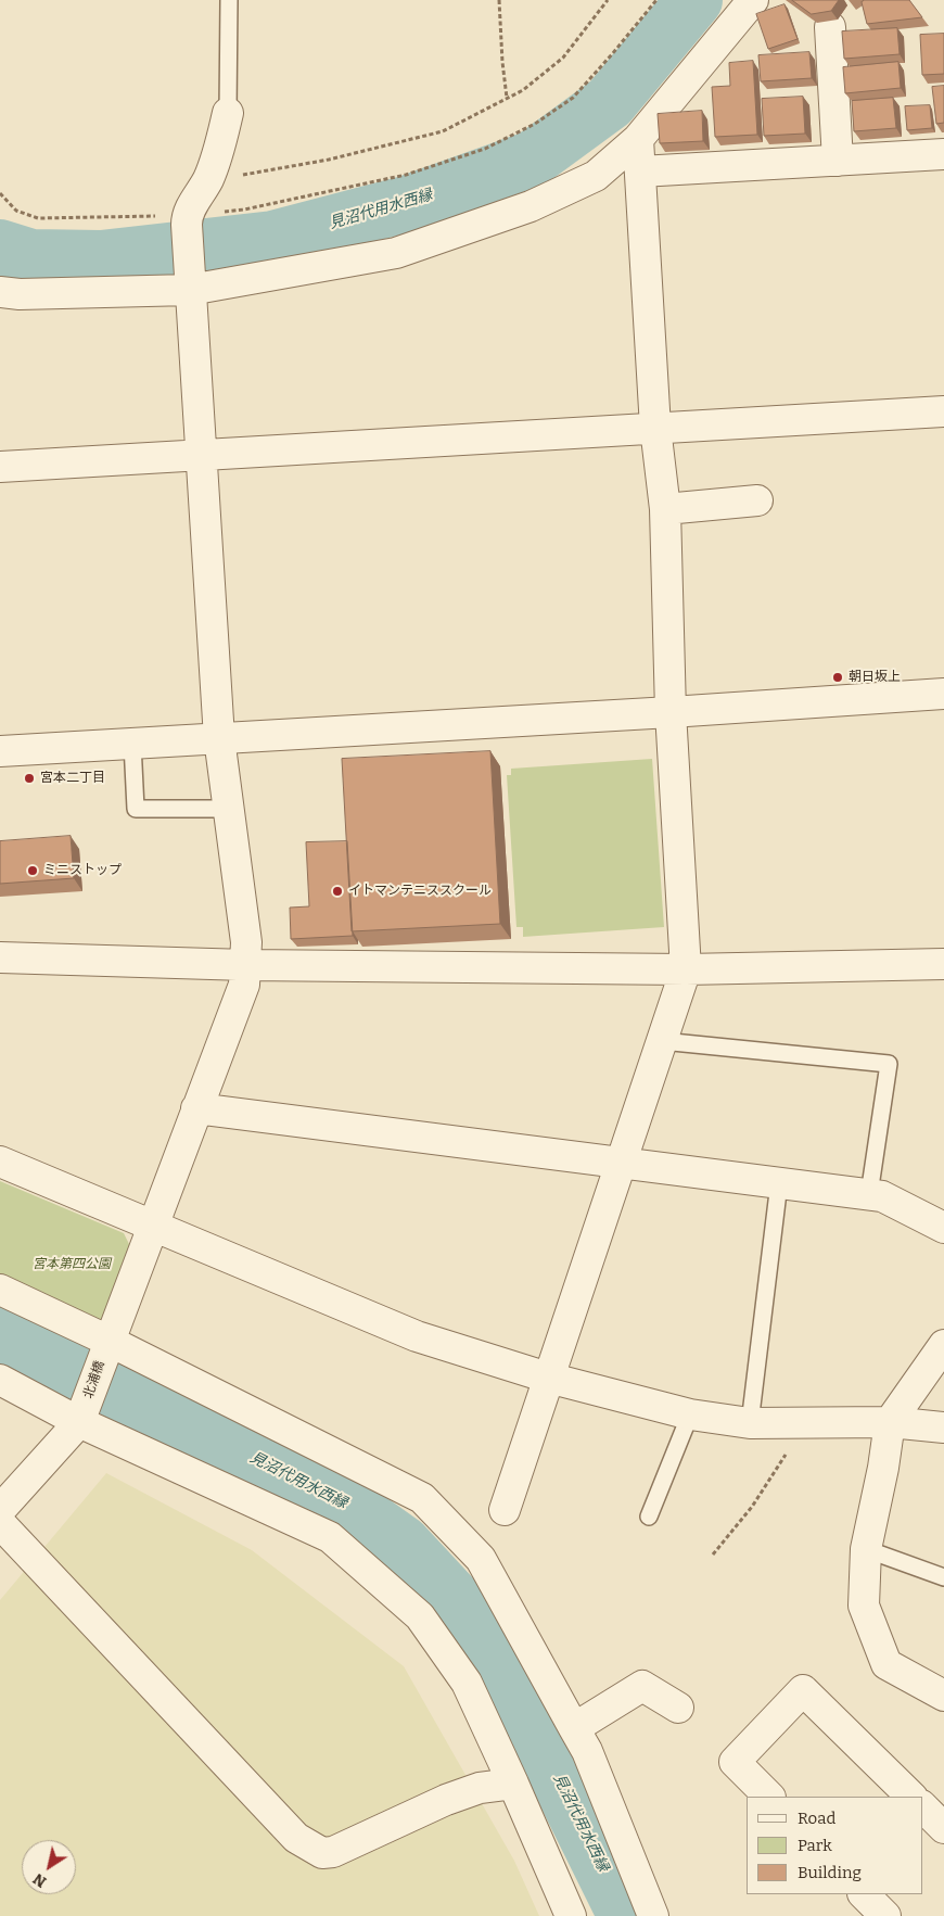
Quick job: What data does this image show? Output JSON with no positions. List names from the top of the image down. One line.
{"streets":{"street":["北浦橋"]},"water":["見沼代用水西縁"],"parks":["宮本第四公園"],"places":["朝日坂上","宮本二丁目","ミニストップ","イトマンテニススクール"],"legend":["Road","Park","Building"],"north":"bottom left"}
